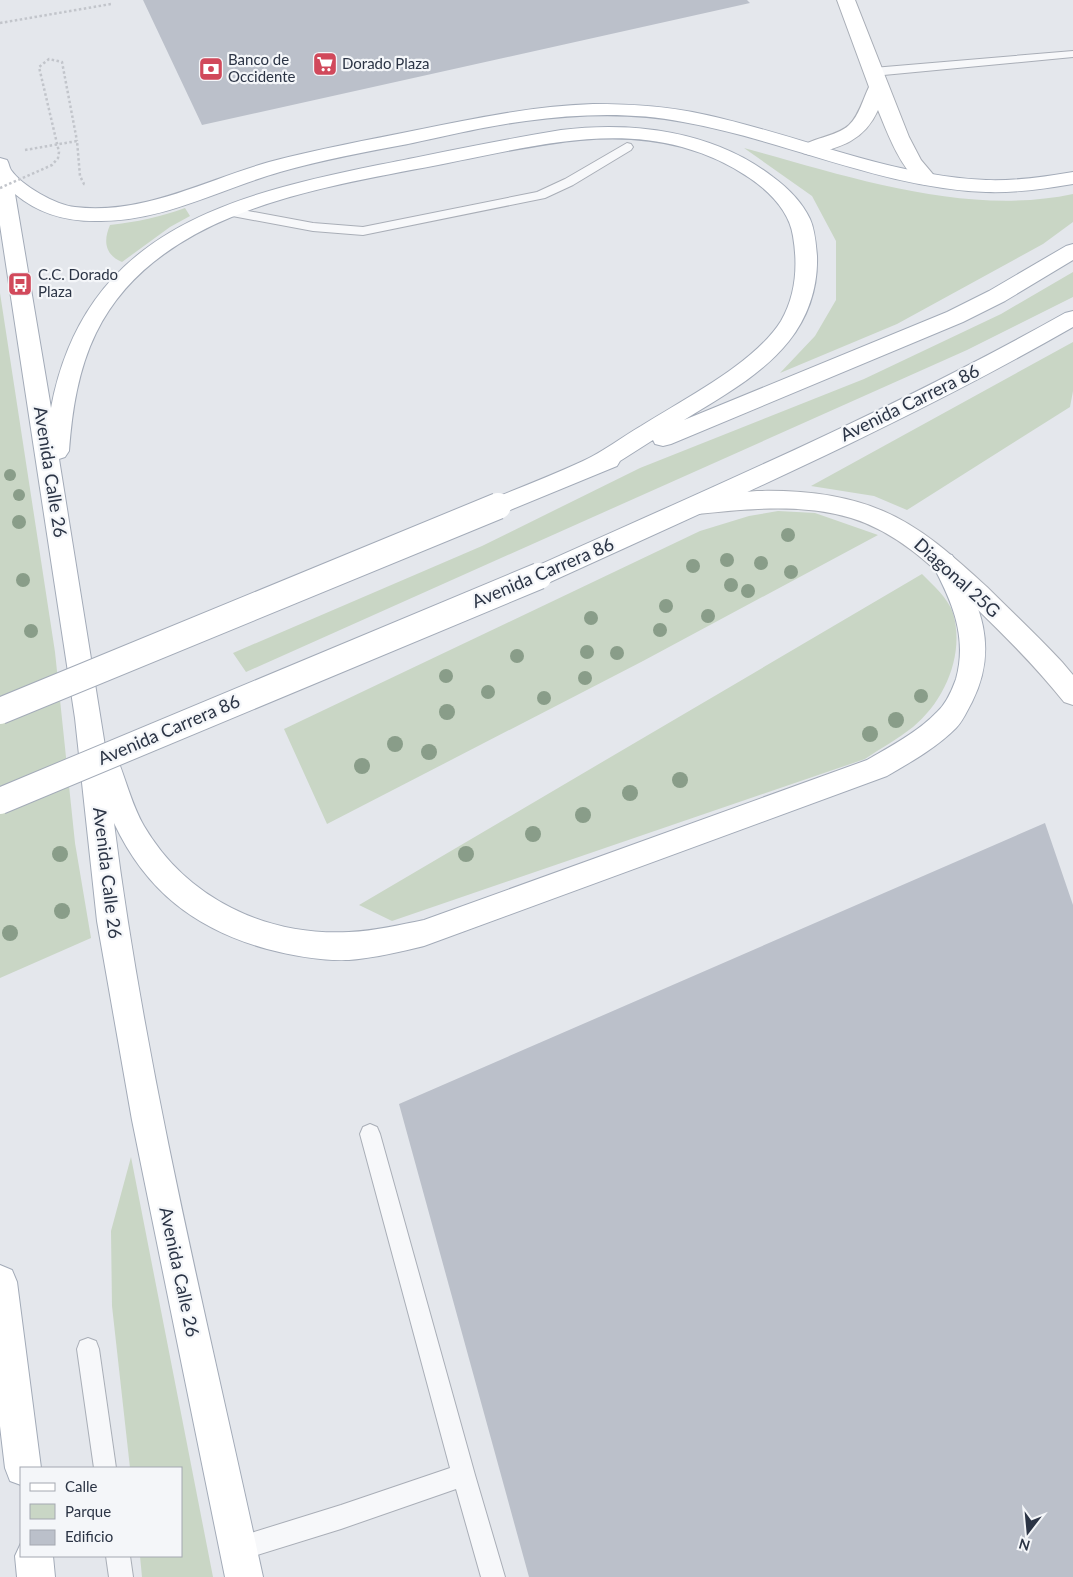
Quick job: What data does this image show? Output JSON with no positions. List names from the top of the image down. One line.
{"streets":{"main road":["Avenida Carrera 86","Avenida Calle 26","Diagonal 25G"]},"crossings":[["Avenida Carrera 86","Diagonal 25G"]],"places":{"supermarket":["Dorado Plaza"],"bank":["Banco de Occidente"],"bus stop":["C.C. Dorado Plaza"]},"legend":["Calle","Parque","Edificio"],"north":"bottom"}
